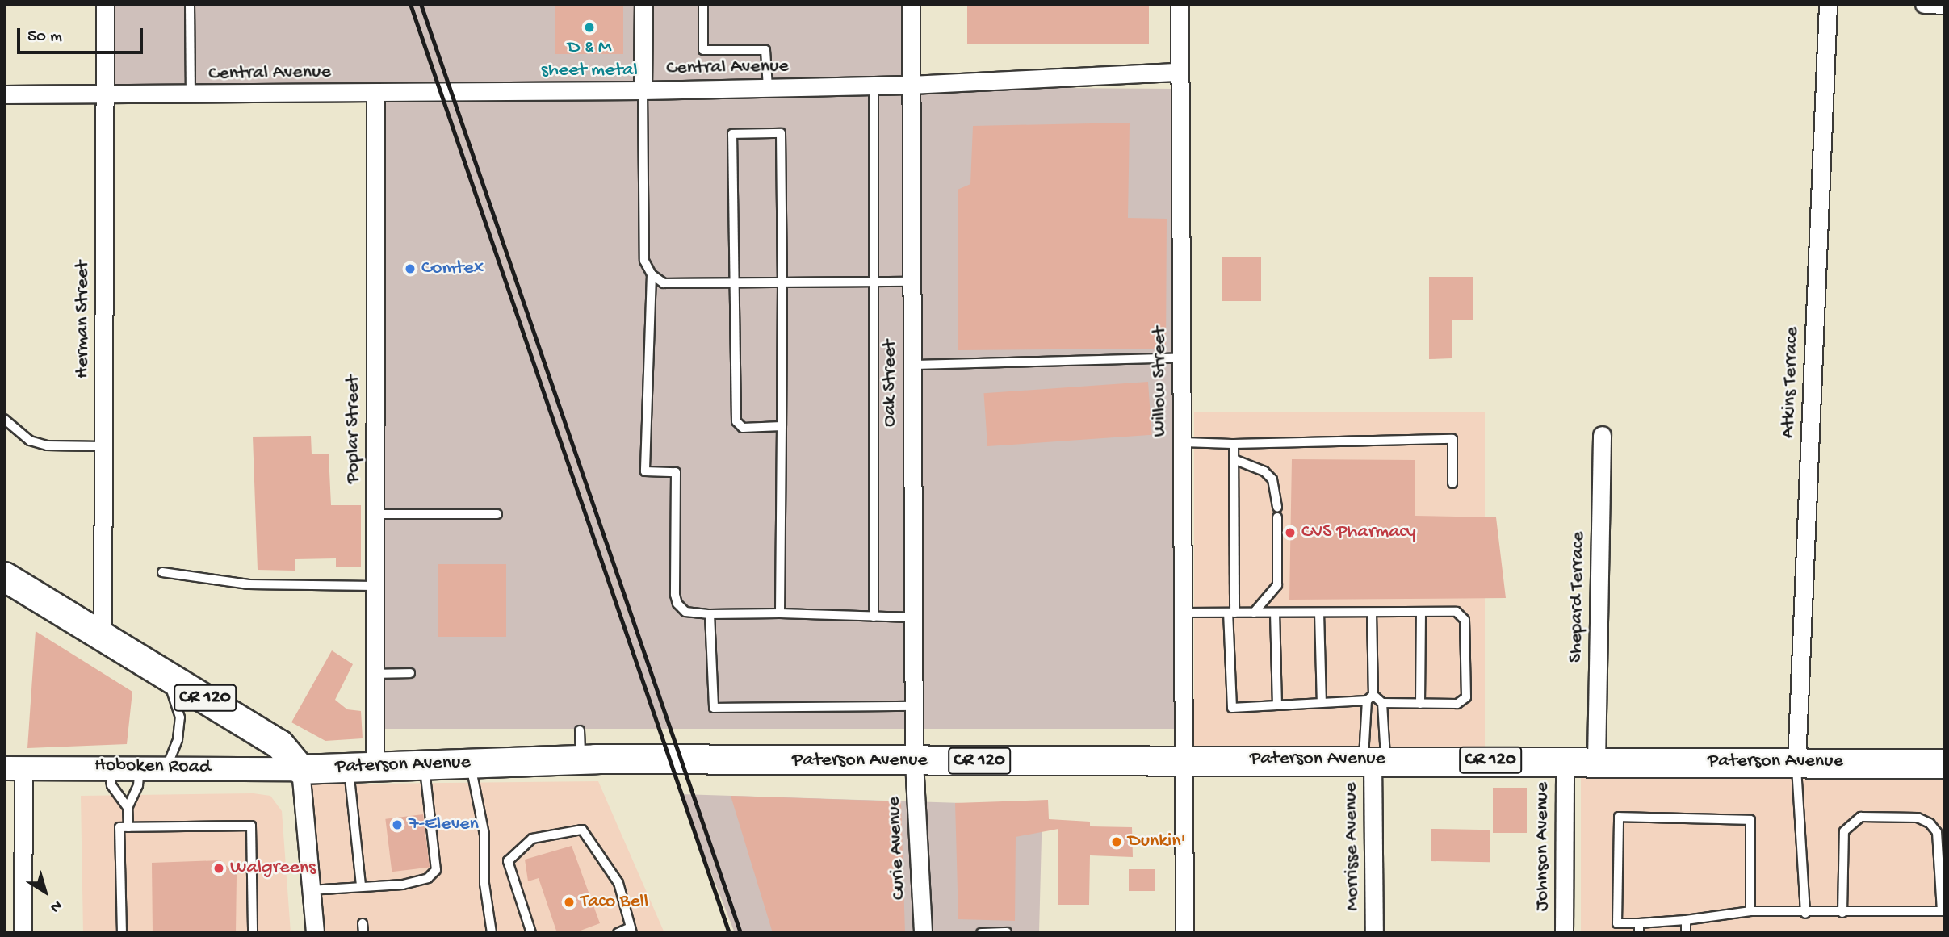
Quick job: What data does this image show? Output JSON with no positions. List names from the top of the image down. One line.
{"streets":{"main road":["CR 120","Paterson Avenue"],"street":["Central Avenue","Herman Street","Willow Street","Atkins Terrace","Oak Street","Poplar Street","Shepard Terrace","Hoboken Road","Morrisse Avenue","Johnson Avenue","Curie Avenue"]},"crossings":[["Central Avenue","Herman Street"],["Central Avenue","Willow Street"],["Central Avenue","Oak Street"],["Central Avenue","Poplar Street"],["Herman Street","CR 120"],["Willow Street","Paterson Avenue"],["Atkins Terrace","Paterson Avenue"],["Oak Street","Paterson Avenue"],["Oak Street","Curie Avenue"],["Poplar Street","Paterson Avenue"],["Shepard Terrace","Paterson Avenue"],["CR 120","Paterson Avenue"],["CR 120","Hoboken Road"],["Paterson Avenue","Hoboken Road"],["Paterson Avenue","Morrisse Avenue"],["Paterson Avenue","Johnson Avenue"],["Paterson Avenue","Curie Avenue"]],"places":["D & M sheet metal","Comtex","CVS Pharmacy","7-Eleven","Dunkin'","Walgreens","Taco Bell"],"scale_bar":"50 m","north":"bottom right"}
